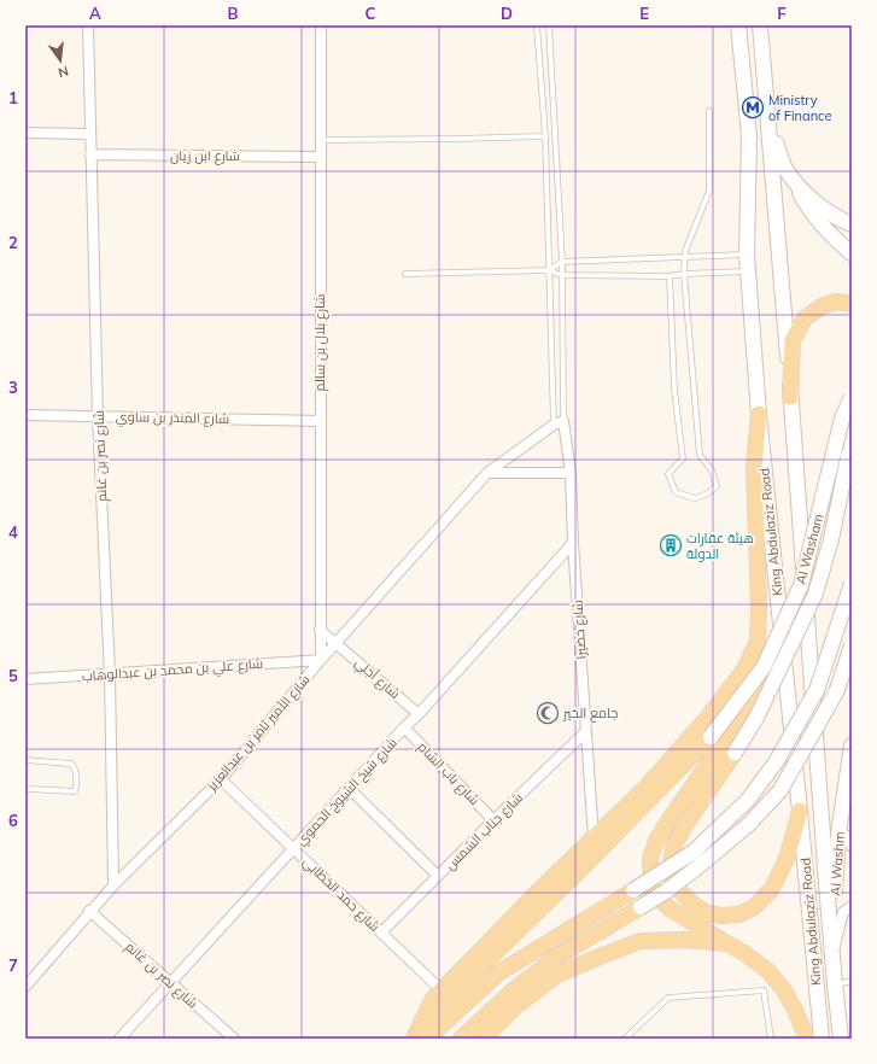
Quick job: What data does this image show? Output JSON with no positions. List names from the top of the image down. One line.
{"streets":{"main road":["King Abdulaziz Road","Al Washam","Al Washm"],"street":["شارع ابن زيان","شارع بلال بن سالم","شارع المنذر بن ساوي","شارع نصر بن غانم","شارع خضيرا","شارع علي بن محمد بن عبدالوهاب","شارع أجلي","شارع الأمير ثامر بن عبدالعزيز","شارع باب الشام","شارع شيخ الشيوخ الحموي","شارع جناب الشمس","شارع حمد الخطابي"]},"crossings":[["شارع ابن زيان","شارع بلال بن سالم"],["شارع ابن زيان","شارع نصر بن غانم"],["شارع بلال بن سالم","شارع المنذر بن ساوي"],["شارع بلال بن سالم","شارع علي بن محمد بن عبدالوهاب"],["شارع بلال بن سالم","شارع أجلي"],["شارع بلال بن سالم","شارع الأمير ثامر بن عبدالعزيز"],["شارع المنذر بن ساوي","شارع نصر بن غانم"],["شارع نصر بن غانم","شارع علي بن محمد بن عبدالوهاب"],["شارع نصر بن غانم","شارع الأمير ثامر بن عبدالعزيز"],["شارع نصر بن غانم","شارع شيخ الشيوخ الحموي"],["King Abdulaziz Road","Al Washm"],["شارع خضيرا","شارع الأمير ثامر بن عبدالعزيز"],["شارع خضيرا","شارع شيخ الشيوخ الحموي"],["شارع خضيرا","شارع جناب الشمس"],["شارع علي بن محمد بن عبدالوهاب","شارع الأمير ثامر بن عبدالعزيز"],["شارع أجلي","شارع الأمير ثامر بن عبدالعزيز"],["شارع أجلي","شارع شيخ الشيوخ الحموي"],["شارع الأمير ثامر بن عبدالعزيز","شارع حمد الخطابي"],["شارع باب الشام","شارع شيخ الشيوخ الحموي"],["شارع باب الشام","شارع جناب الشمس"],["شارع شيخ الشيوخ الحموي","شارع حمد الخطابي"],["شارع جناب الشمس","شارع حمد الخطابي"]],"places":{"metro station":["Ministry of Finance"],"building":["هيئة عقارات الدولة"],"mosque":["جامع الخير"]},"north":"bottom","grid":{"columns":["A","B","C","D","E","F"],"rows":["1","2","3","4","5","6","7"]}}
